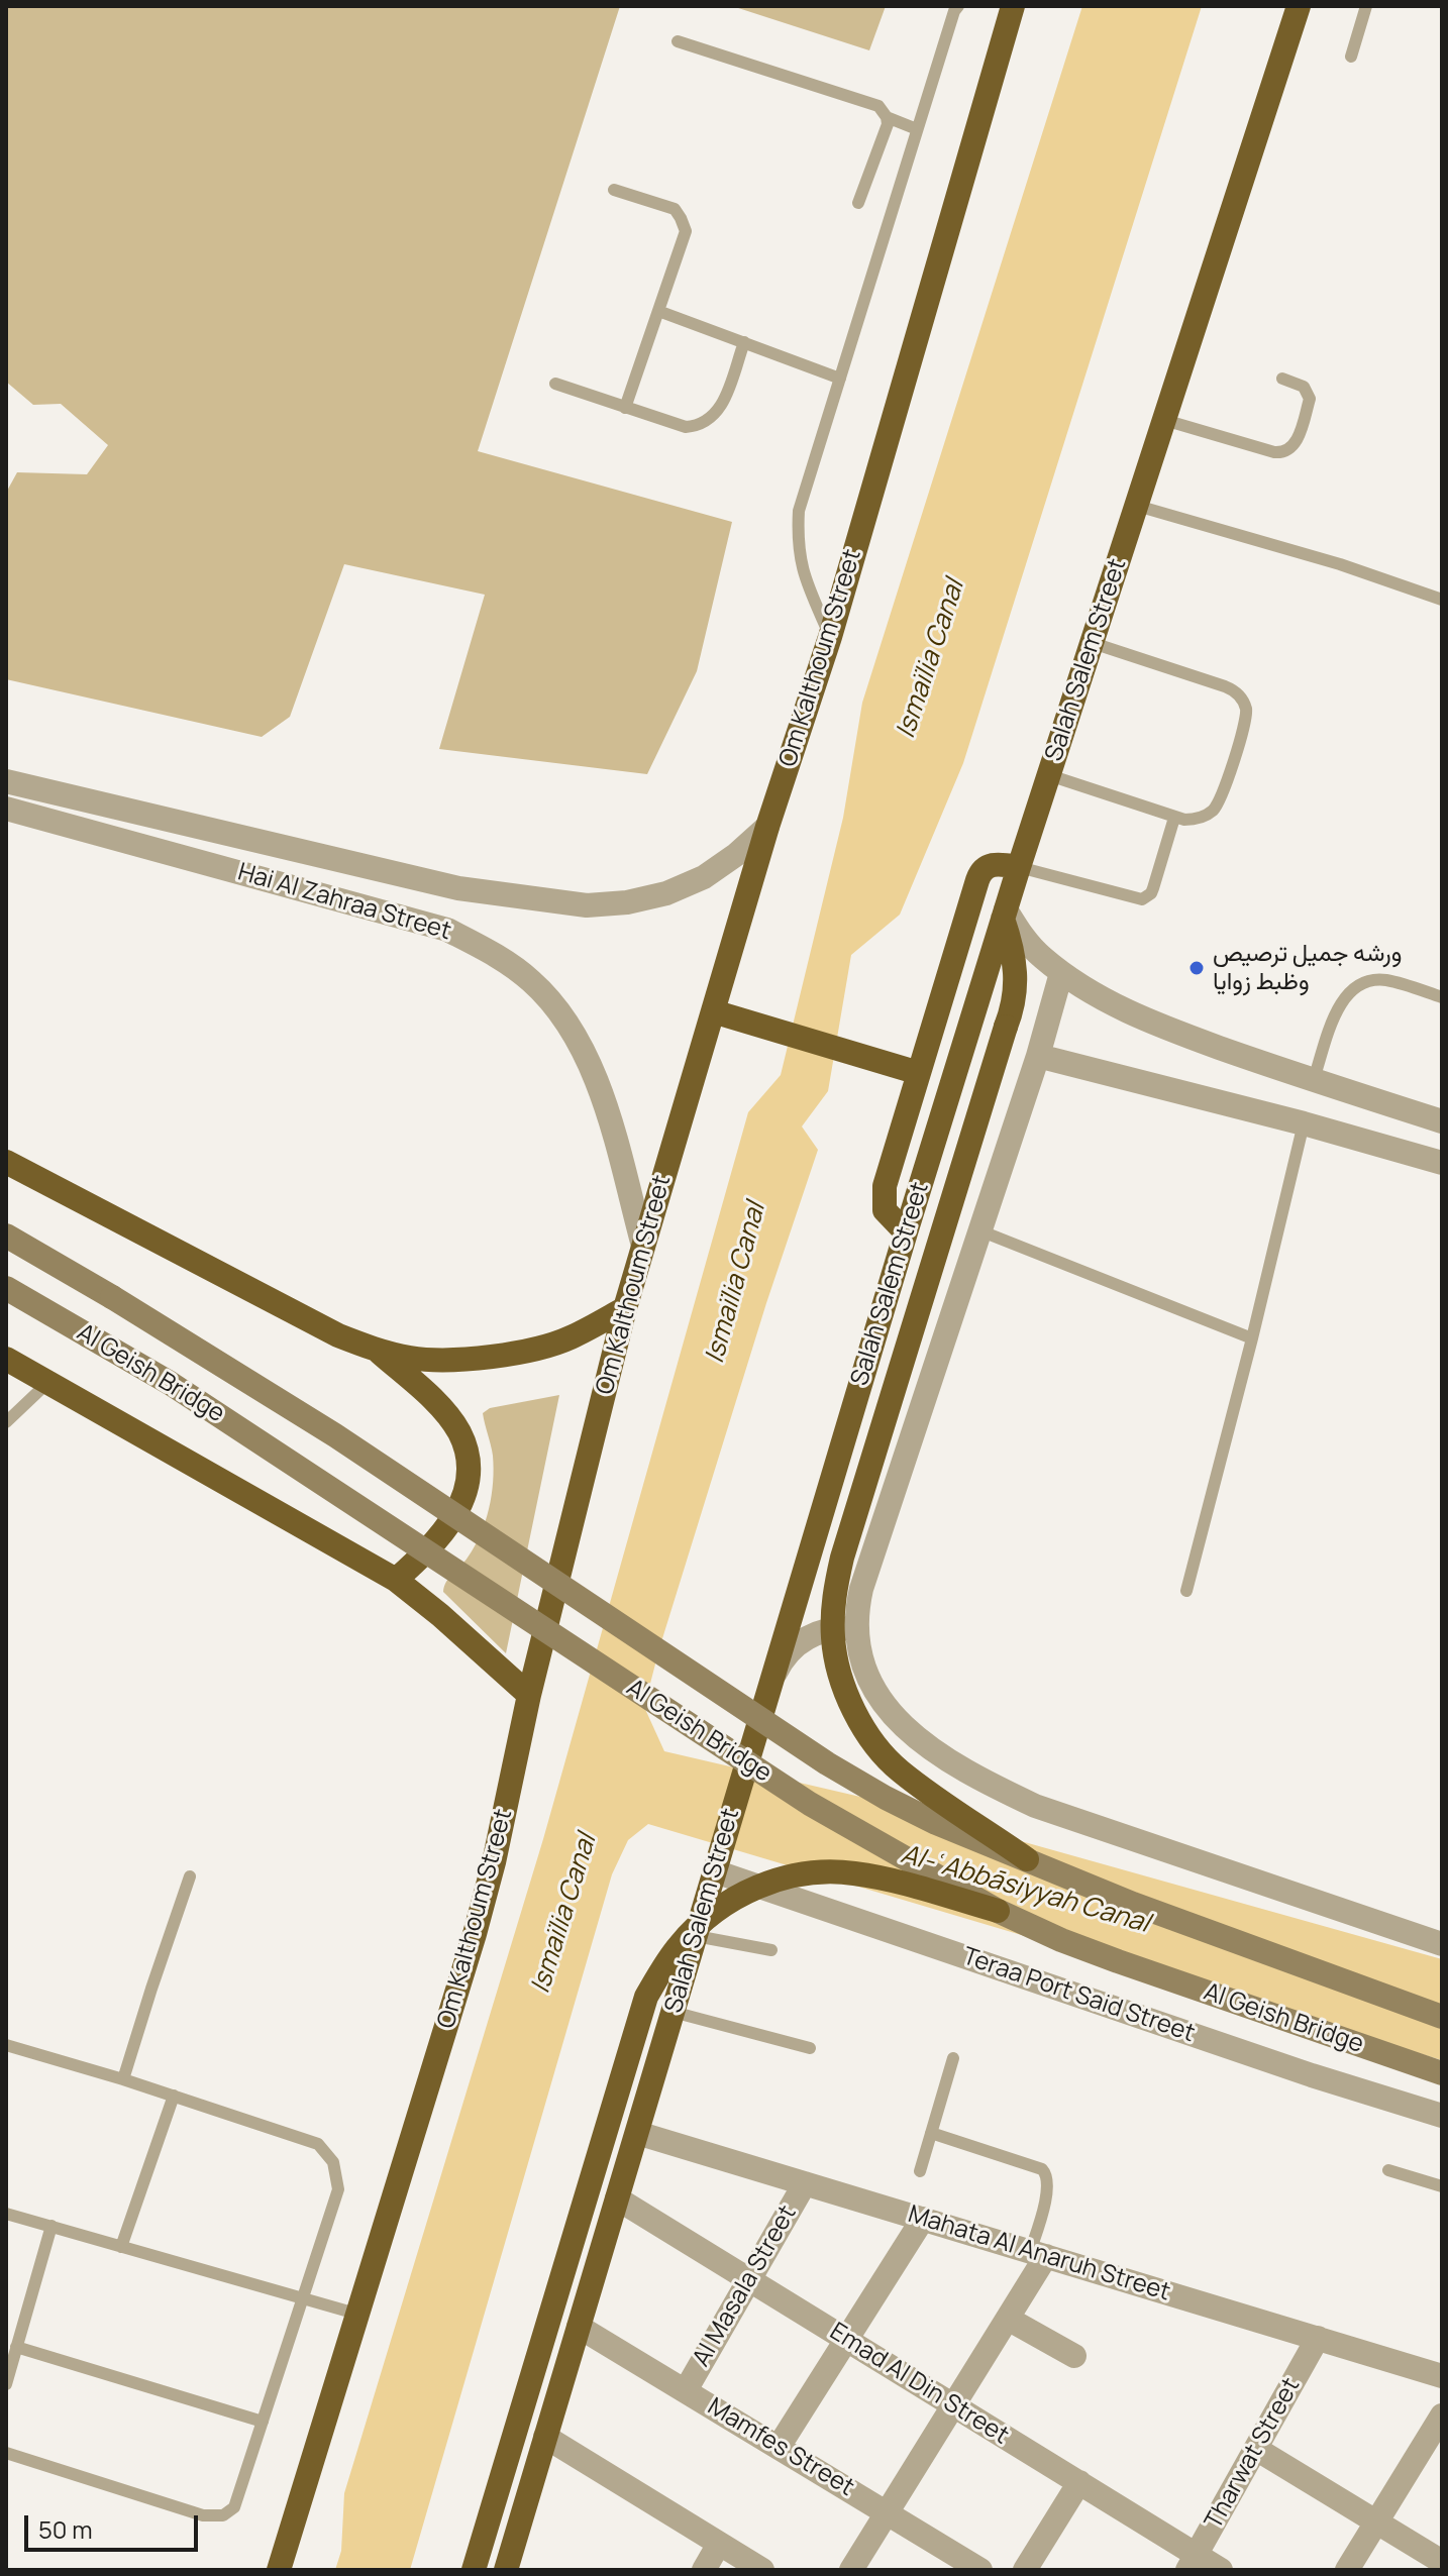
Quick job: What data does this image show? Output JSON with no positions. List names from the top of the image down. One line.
{"streets":{"highway":["Om Kalthoum Street","Salah Salem Street"],"main road":["Al Geish Bridge"],"street":["Hai Al Zahraa Street","Teraa Port Said Street","Mahata Al Anaruh Street","Al Masala Street","Emad Al Din Street","Mamfes Street","Tharwat Street"]},"crossings":[["Om Kalthoum Street","Hai Al Zahraa Street"],["Salah Salem Street","Teraa Port Said Street"],["Salah Salem Street","Mahata Al Anaruh Street"],["Salah Salem Street","Emad Al Din Street"],["Salah Salem Street","Mamfes Street"],["Mahata Al Anaruh Street","Al Masala Street"],["Mahata Al Anaruh Street","Tharwat Street"],["Al Masala Street","Emad Al Din Street"],["Al Masala Street","Mamfes Street"],["Emad Al Din Street","Tharwat Street"]],"water":["Ismaïlia Canal","Al-ʿAbbāsiyyah Canal"],"places":["ورشه جميل ترصيص وظبط زوايا"],"scale_bar":"50 m"}
